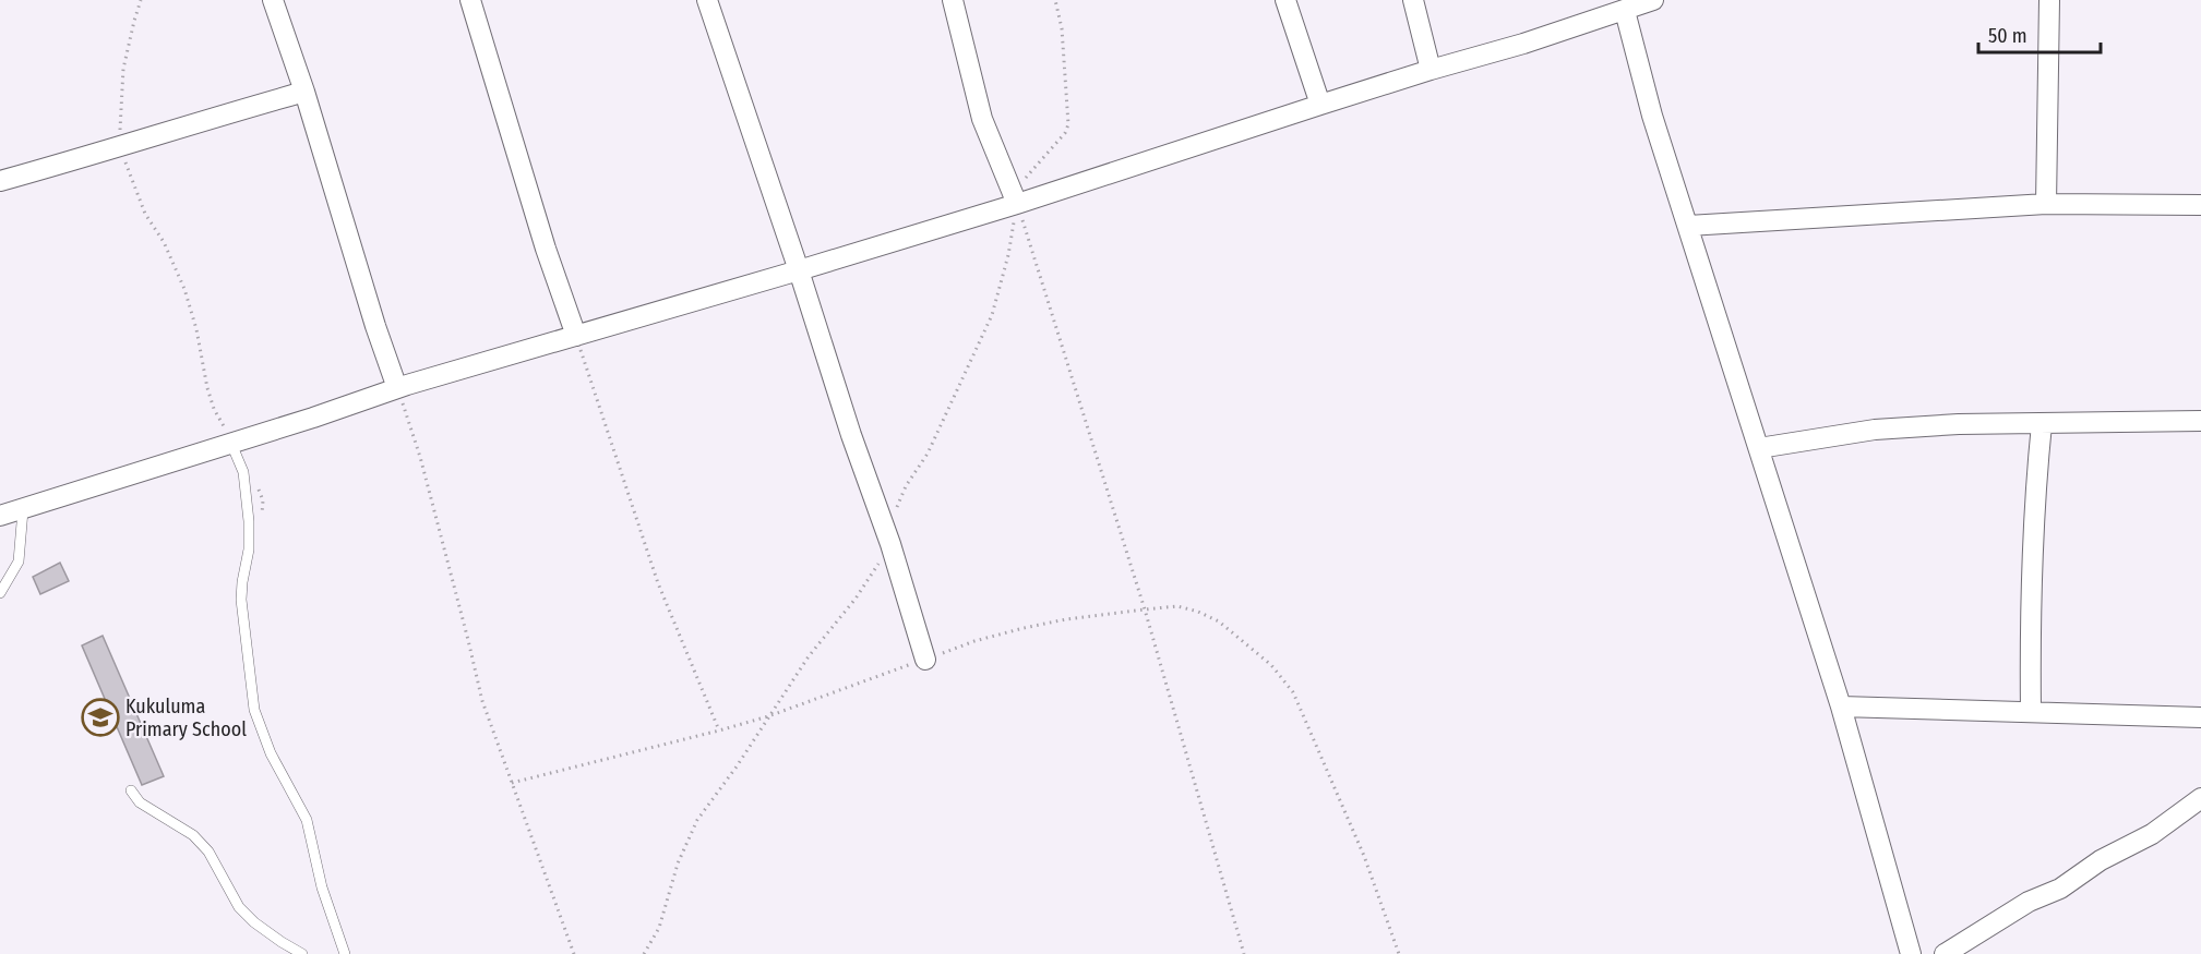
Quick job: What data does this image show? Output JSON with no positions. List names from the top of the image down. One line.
{"places":{"school or university":["Kukuluma Primary School"]},"scale_bar":"50 m"}
